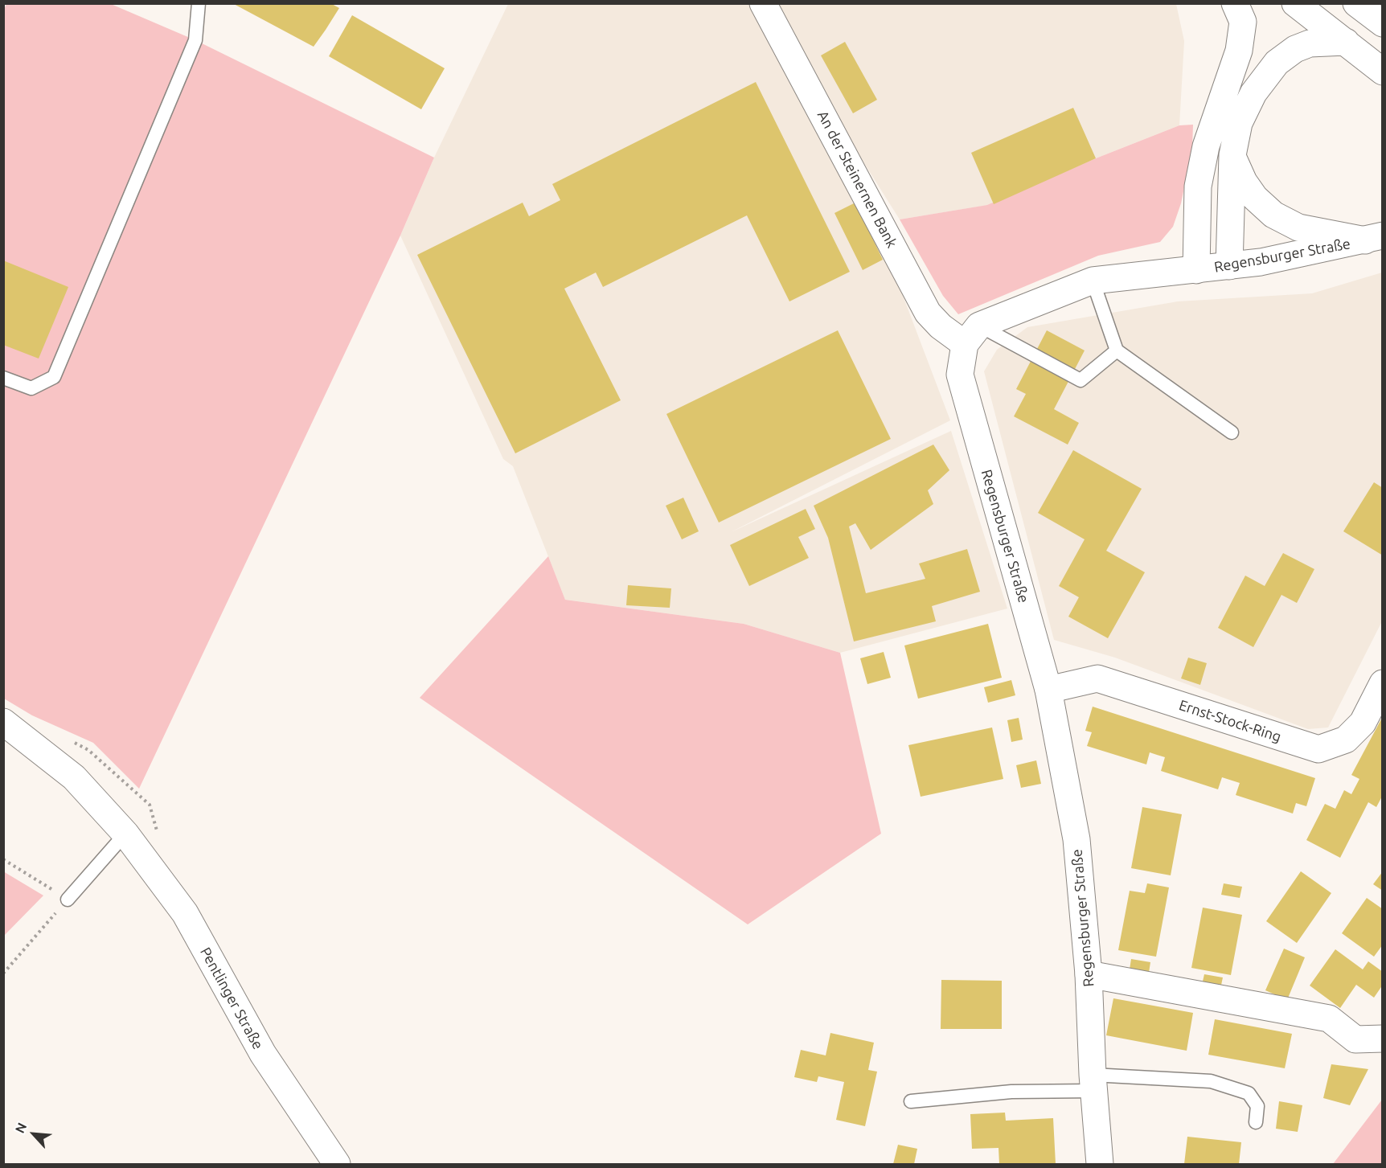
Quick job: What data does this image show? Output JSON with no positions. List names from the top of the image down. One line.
{"streets":{"main road":["An der Steinernen Bank","Regensburger Straße","Ernst-Stock-Ring","Pentlinger Straße"]},"crossings":[["An der Steinernen Bank","Regensburger Straße"],["Regensburger Straße","Ernst-Stock-Ring"]],"north":"top left"}
